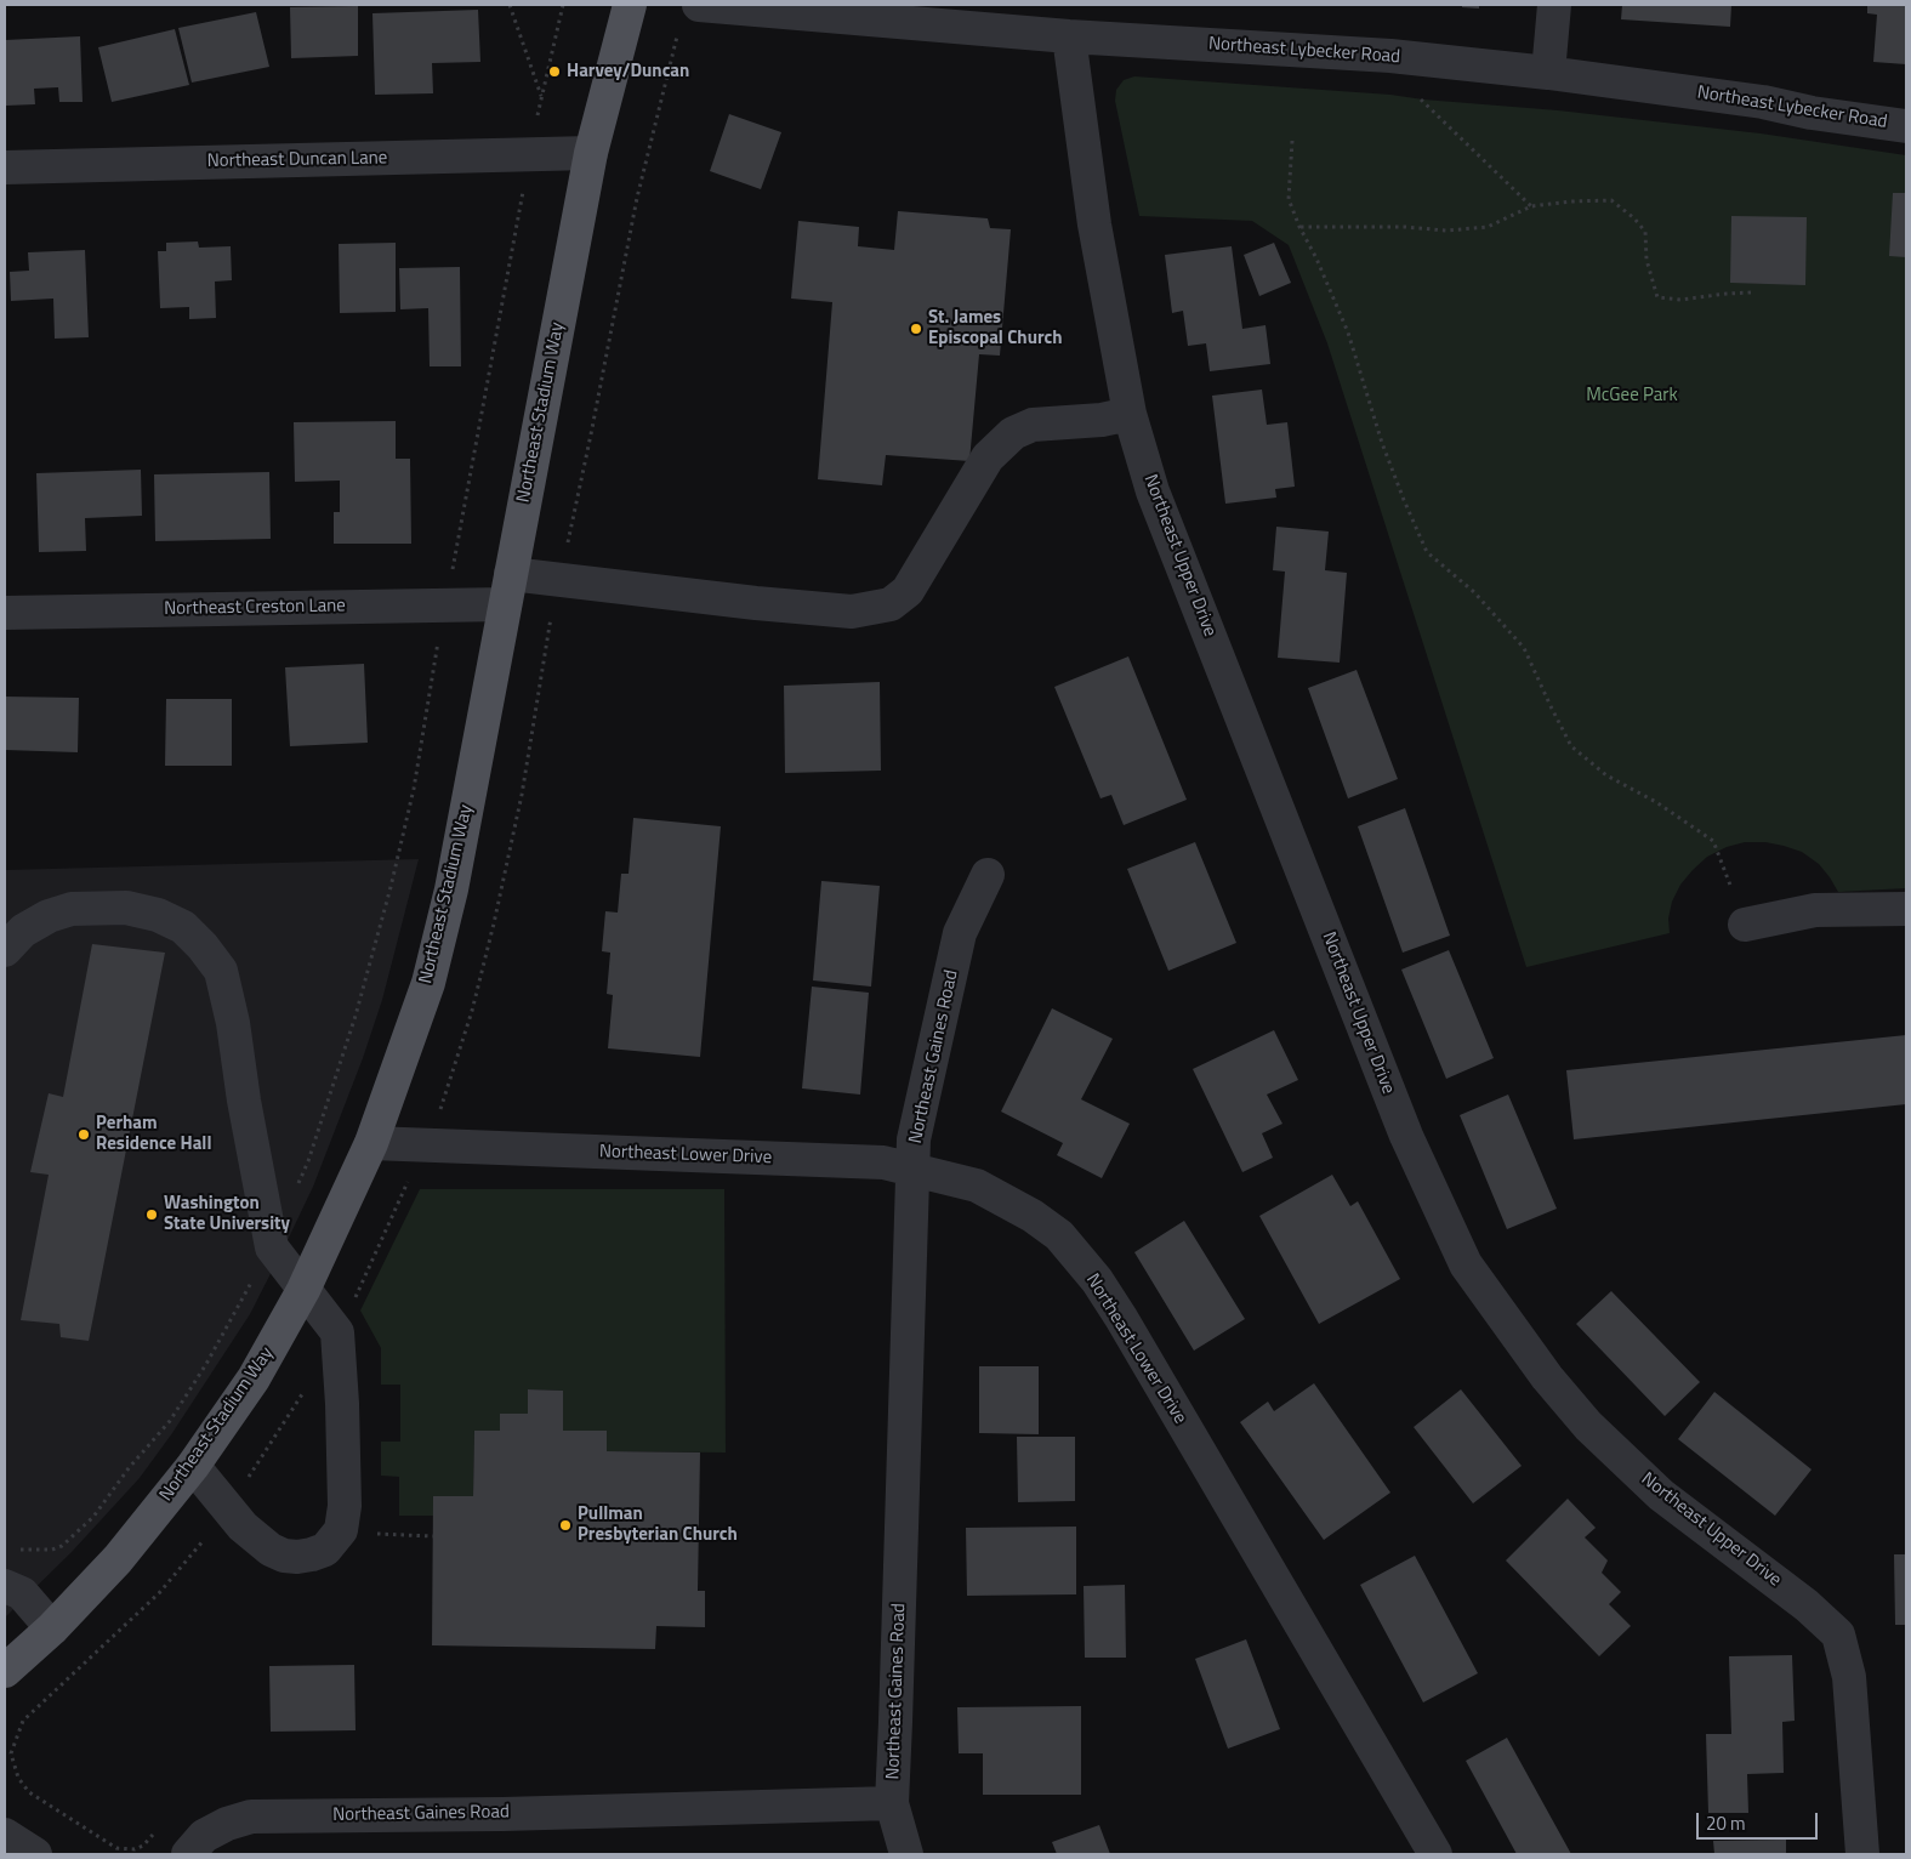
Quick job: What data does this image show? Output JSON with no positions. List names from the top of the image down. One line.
{"streets":{"main road":["Northeast Stadium Way"],"street":["Northeast Lybecker Road","Northeast Duncan Lane","Northeast Upper Drive","Northeast Creston Lane","Northeast Gaines Road","Northeast Lower Drive"]},"crossings":[["Northeast Lybecker Road","Northeast Upper Drive"],["Northeast Duncan Lane","Northeast Stadium Way"],["Northeast Stadium Way","Northeast Creston Lane"],["Northeast Stadium Way","Northeast Lower Drive"],["Northeast Upper Drive","Northeast Creston Lane"],["Northeast Gaines Road","Northeast Lower Drive"]],"parks":["McGee Park"],"places":["Harvey/Duncan","St. James Episcopal Church","Perham Residence Hall","Washington State University","Pullman Presbyterian Church"],"scale_bar":"20 m"}
